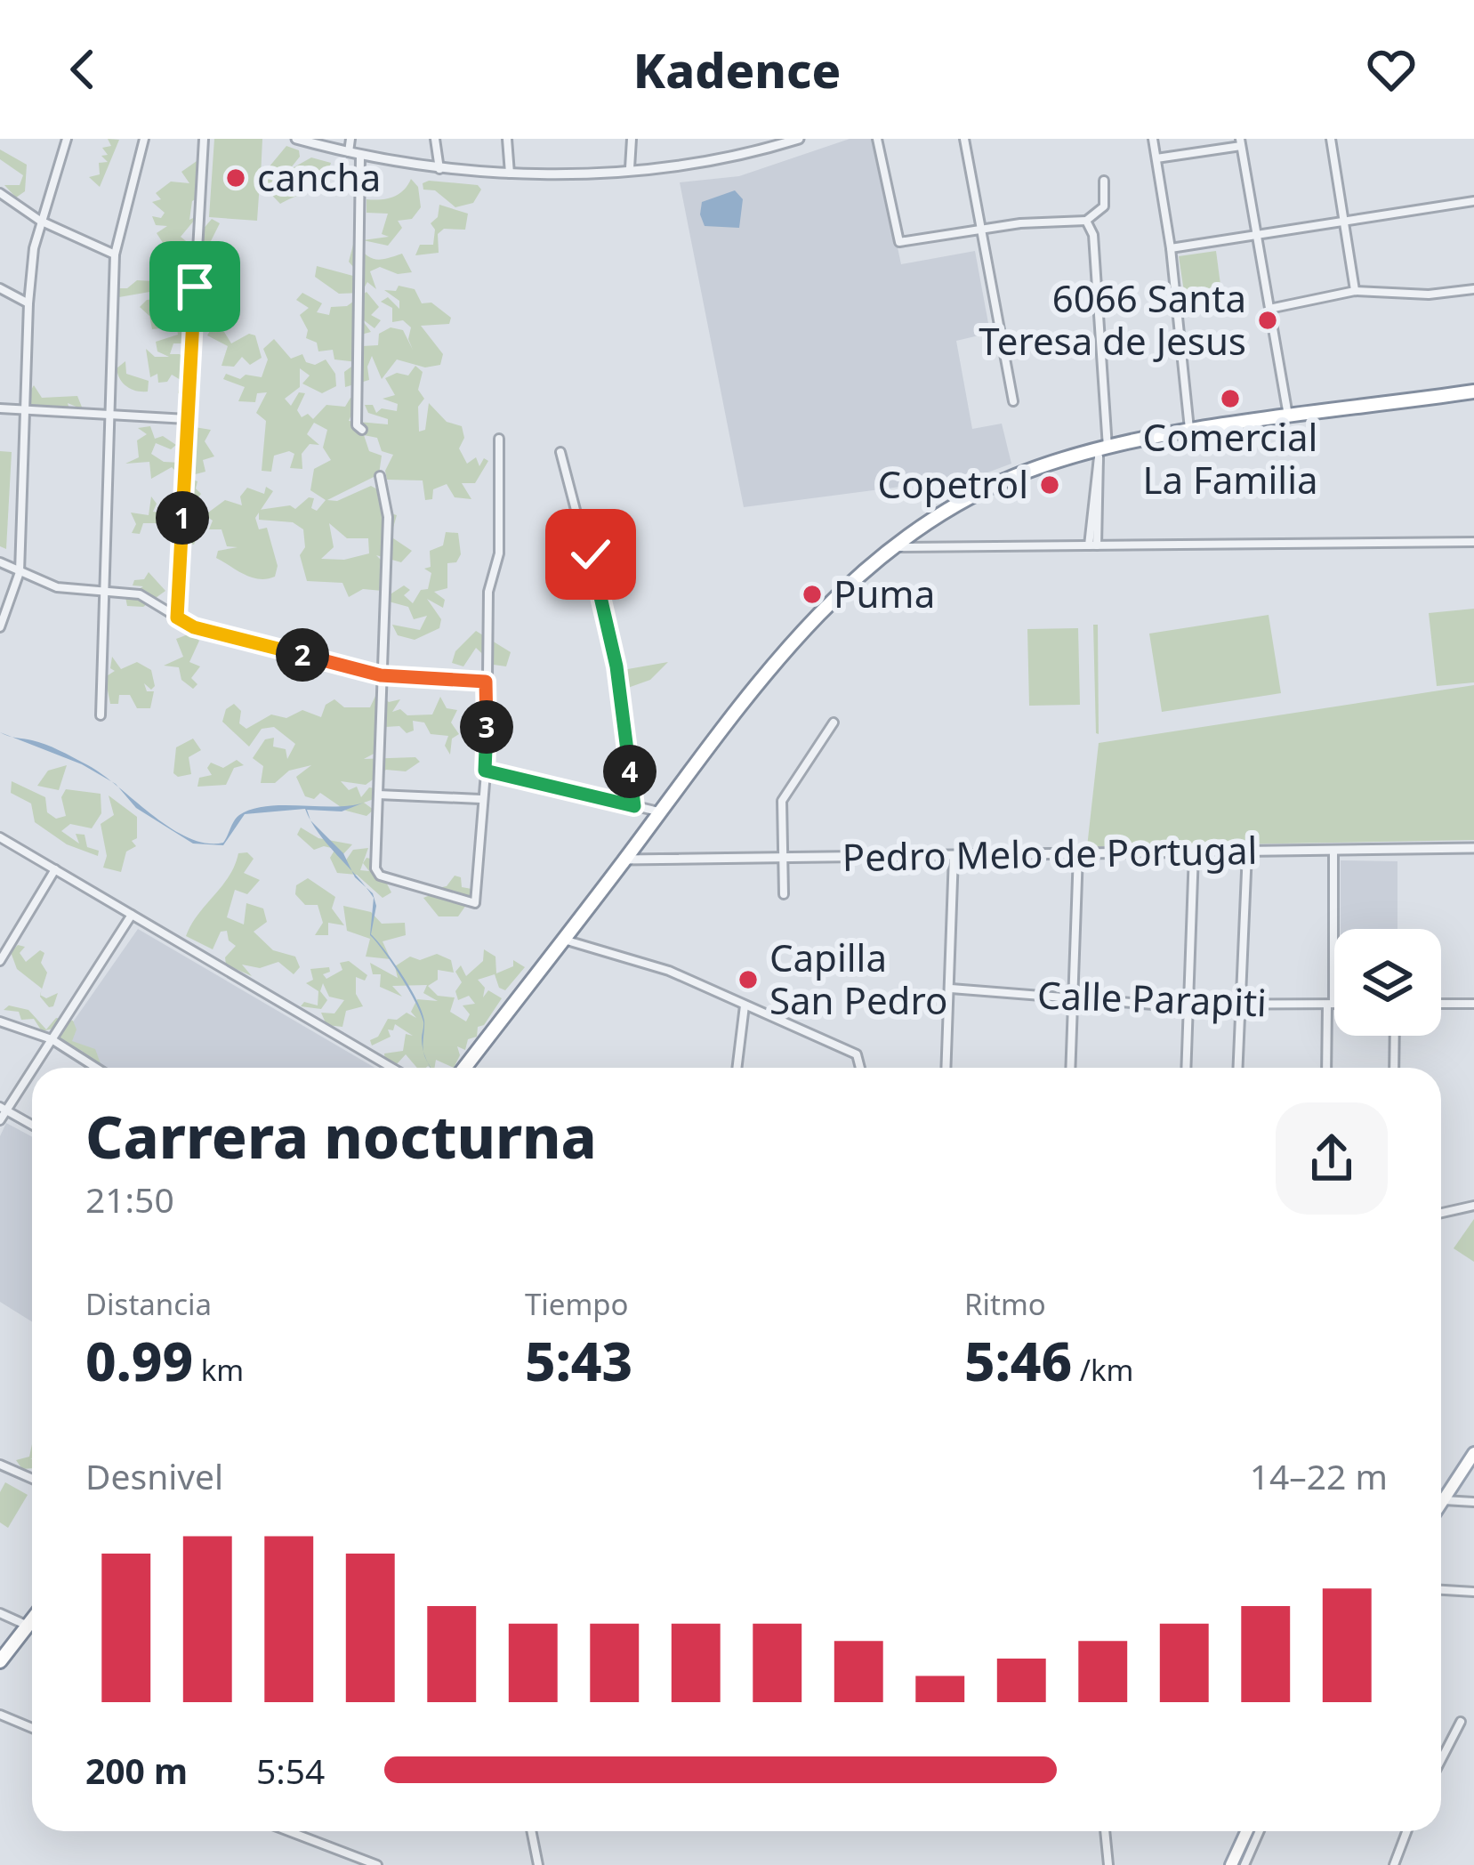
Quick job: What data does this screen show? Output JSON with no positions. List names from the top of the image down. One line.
{"streets":{"street":["Pedro Melo de Portugal","Calle Parapiti"]},"places":["cancha","6066 Santa Teresa de Jesus","Comercial La Familia","Copetrol","Puma","Capilla San Pedro"],"page":{"header":"Kadence","pins":["1","2","3","4"],"heading":["Carrera nocturna","21:50"],"stats":[["Distancia","0.99 km"],["Tiempo","5:43"],["Ritmo","5:46 /km"]],"chart":["Desnivel","14–22 m"],"list":[{"name":"200 m","note":"5:54"}]}}
